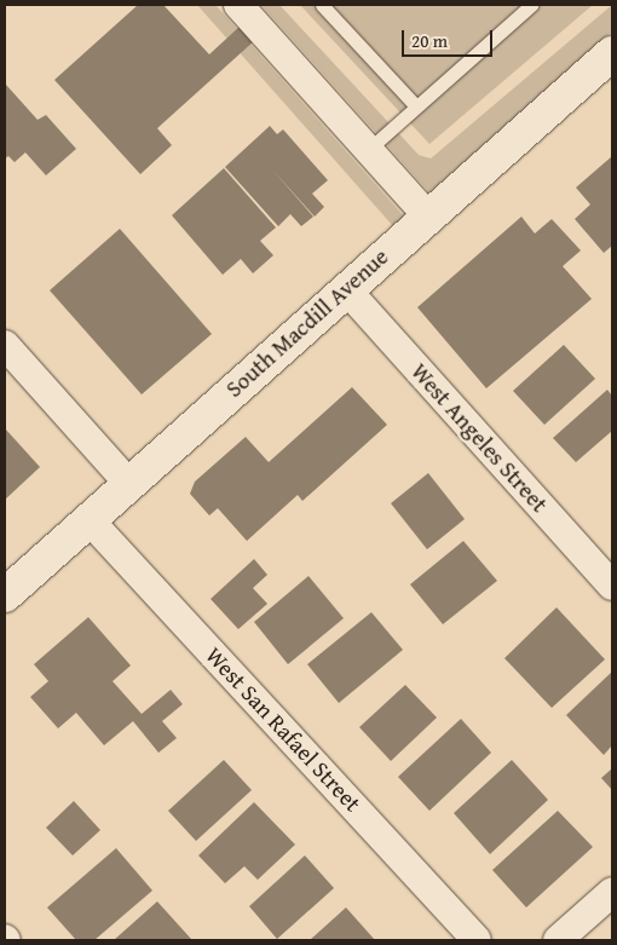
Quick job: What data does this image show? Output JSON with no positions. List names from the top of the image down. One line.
{"streets":{"street":["South Macdill Avenue","West Angeles Street","West San Rafael Street"]},"crossings":[["South Macdill Avenue","West Angeles Street"],["South Macdill Avenue","West San Rafael Street"]],"scale_bar":"20 m"}
